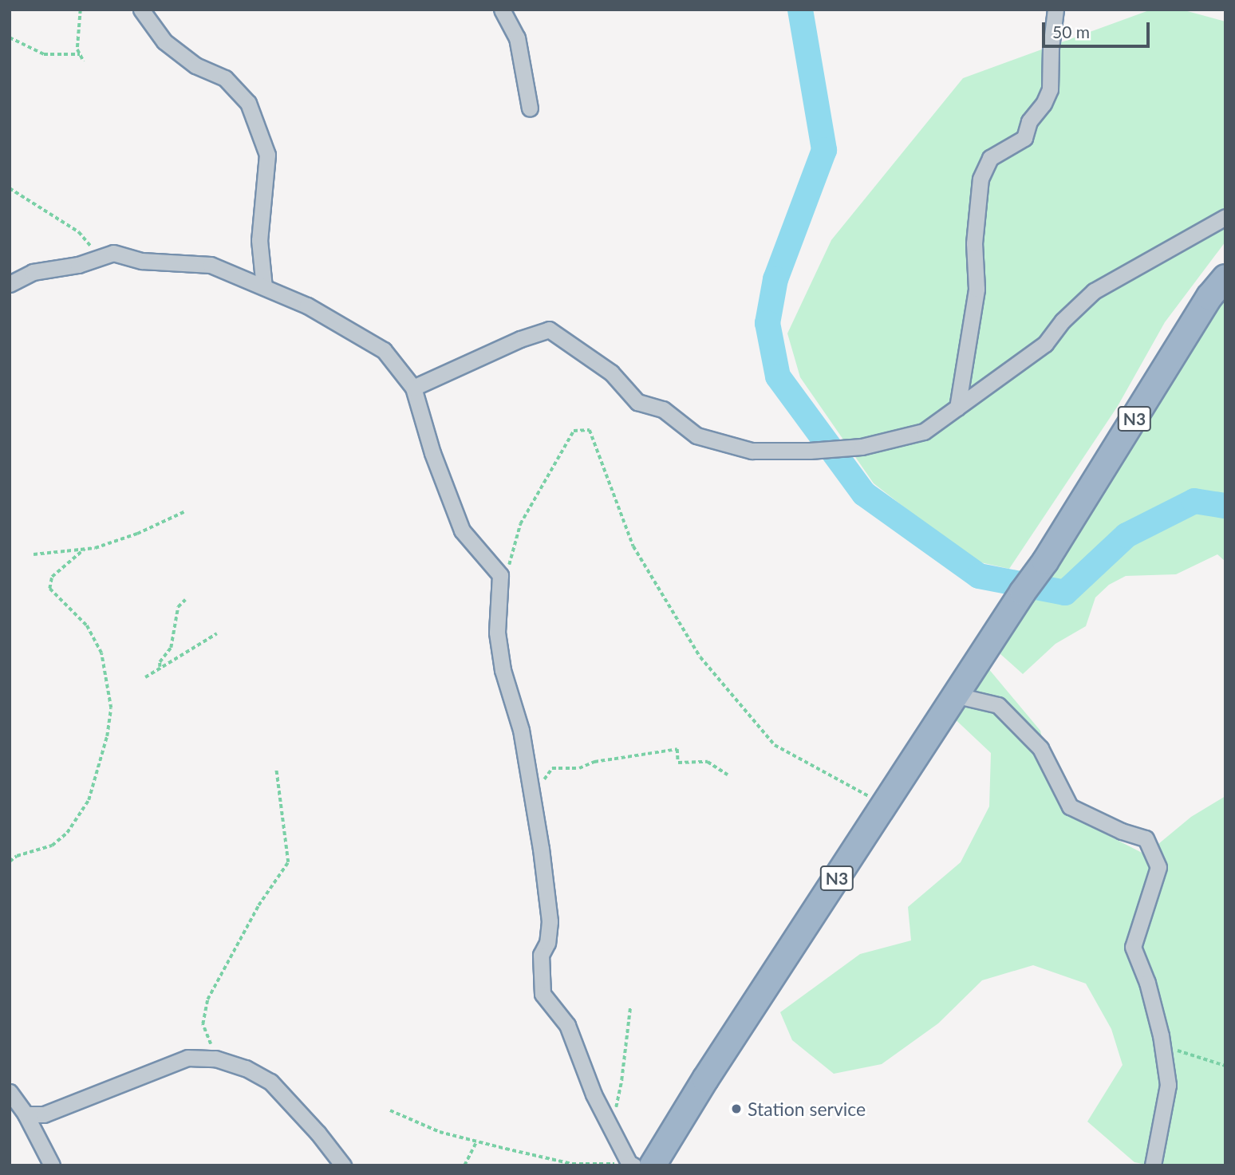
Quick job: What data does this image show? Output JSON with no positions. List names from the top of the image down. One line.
{"streets":{"highway":["N3"]},"places":["Station service"],"scale_bar":"50 m"}
